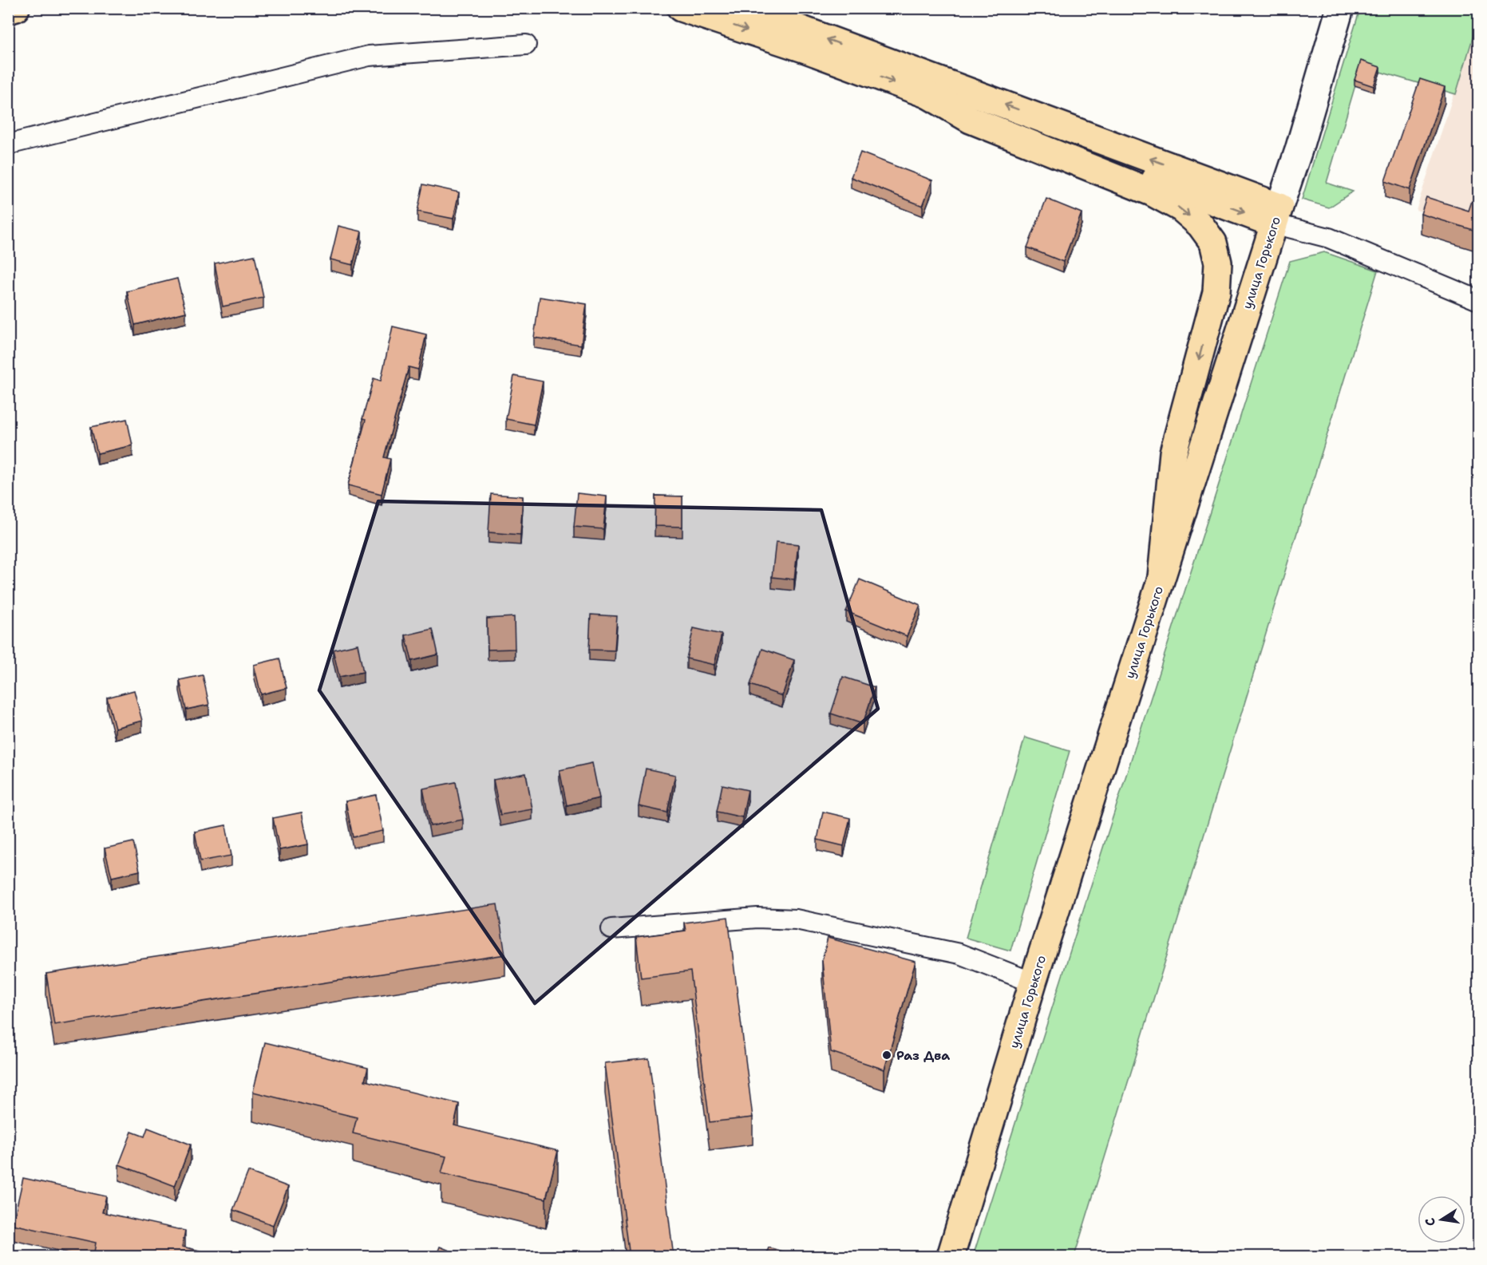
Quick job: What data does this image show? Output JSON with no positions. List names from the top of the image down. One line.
{"streets":{"main road":["улица Горького"]},"places":["Раз Два"],"north":"left"}
